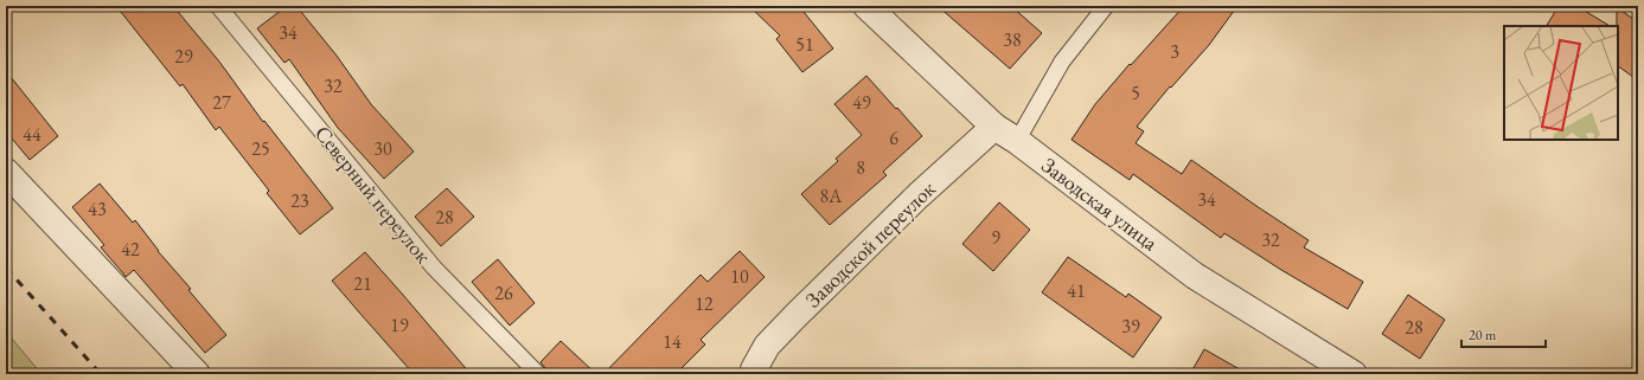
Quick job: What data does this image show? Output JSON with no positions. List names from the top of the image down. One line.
{"streets":{"street":["Заводская улица","Заводской переулок"],"lane":["Северный переулок"]},"crossings":[["Заводская улица","Заводской переулок"]],"house_numbers":["34","38","51","3","29","32","5","27","49","44","6","25","30","8","8А","34","23","43","28","9","32","42","10","21","41","26","12","19","39","28","14"],"scale_bar":"20 m"}
